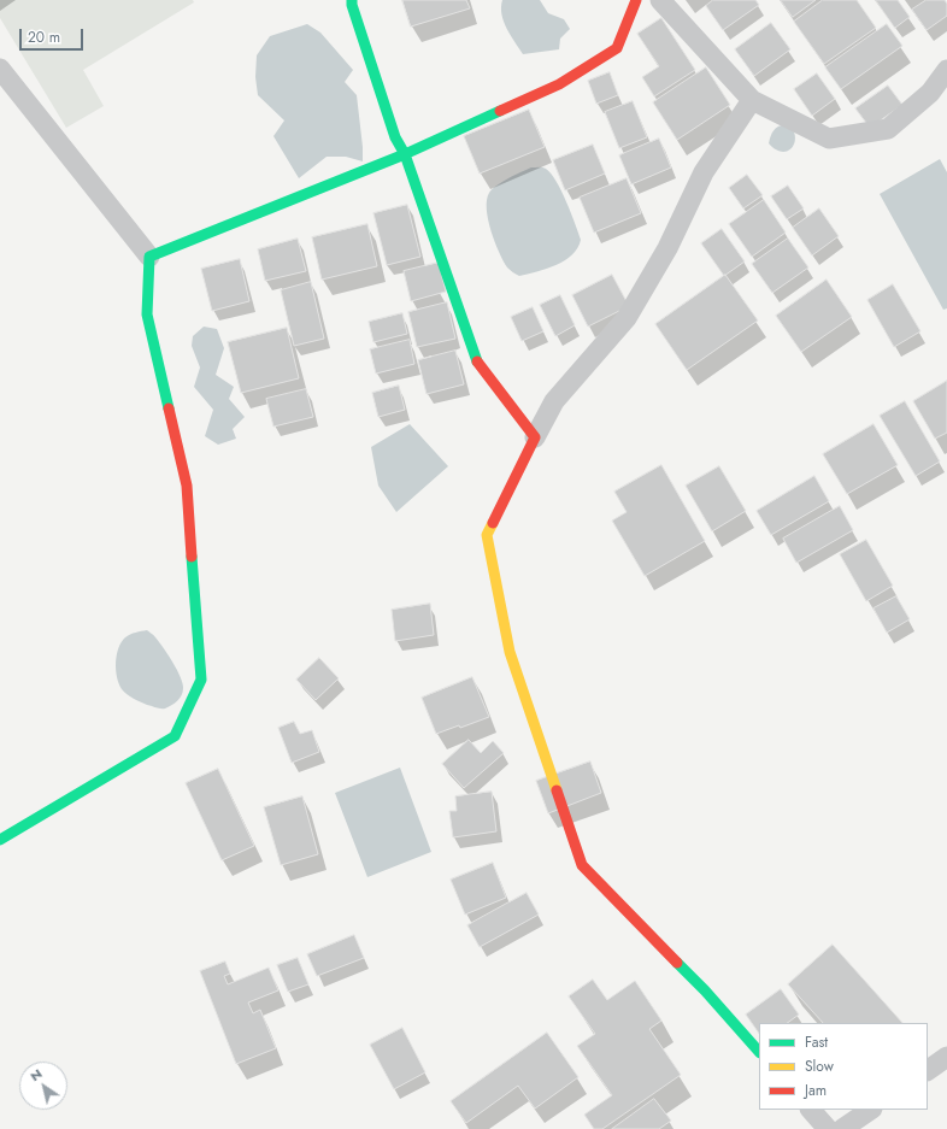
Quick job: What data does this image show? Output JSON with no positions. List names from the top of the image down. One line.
{"legend":["Fast","Slow","Jam"],"scale_bar":"20 m","north":"top left"}
